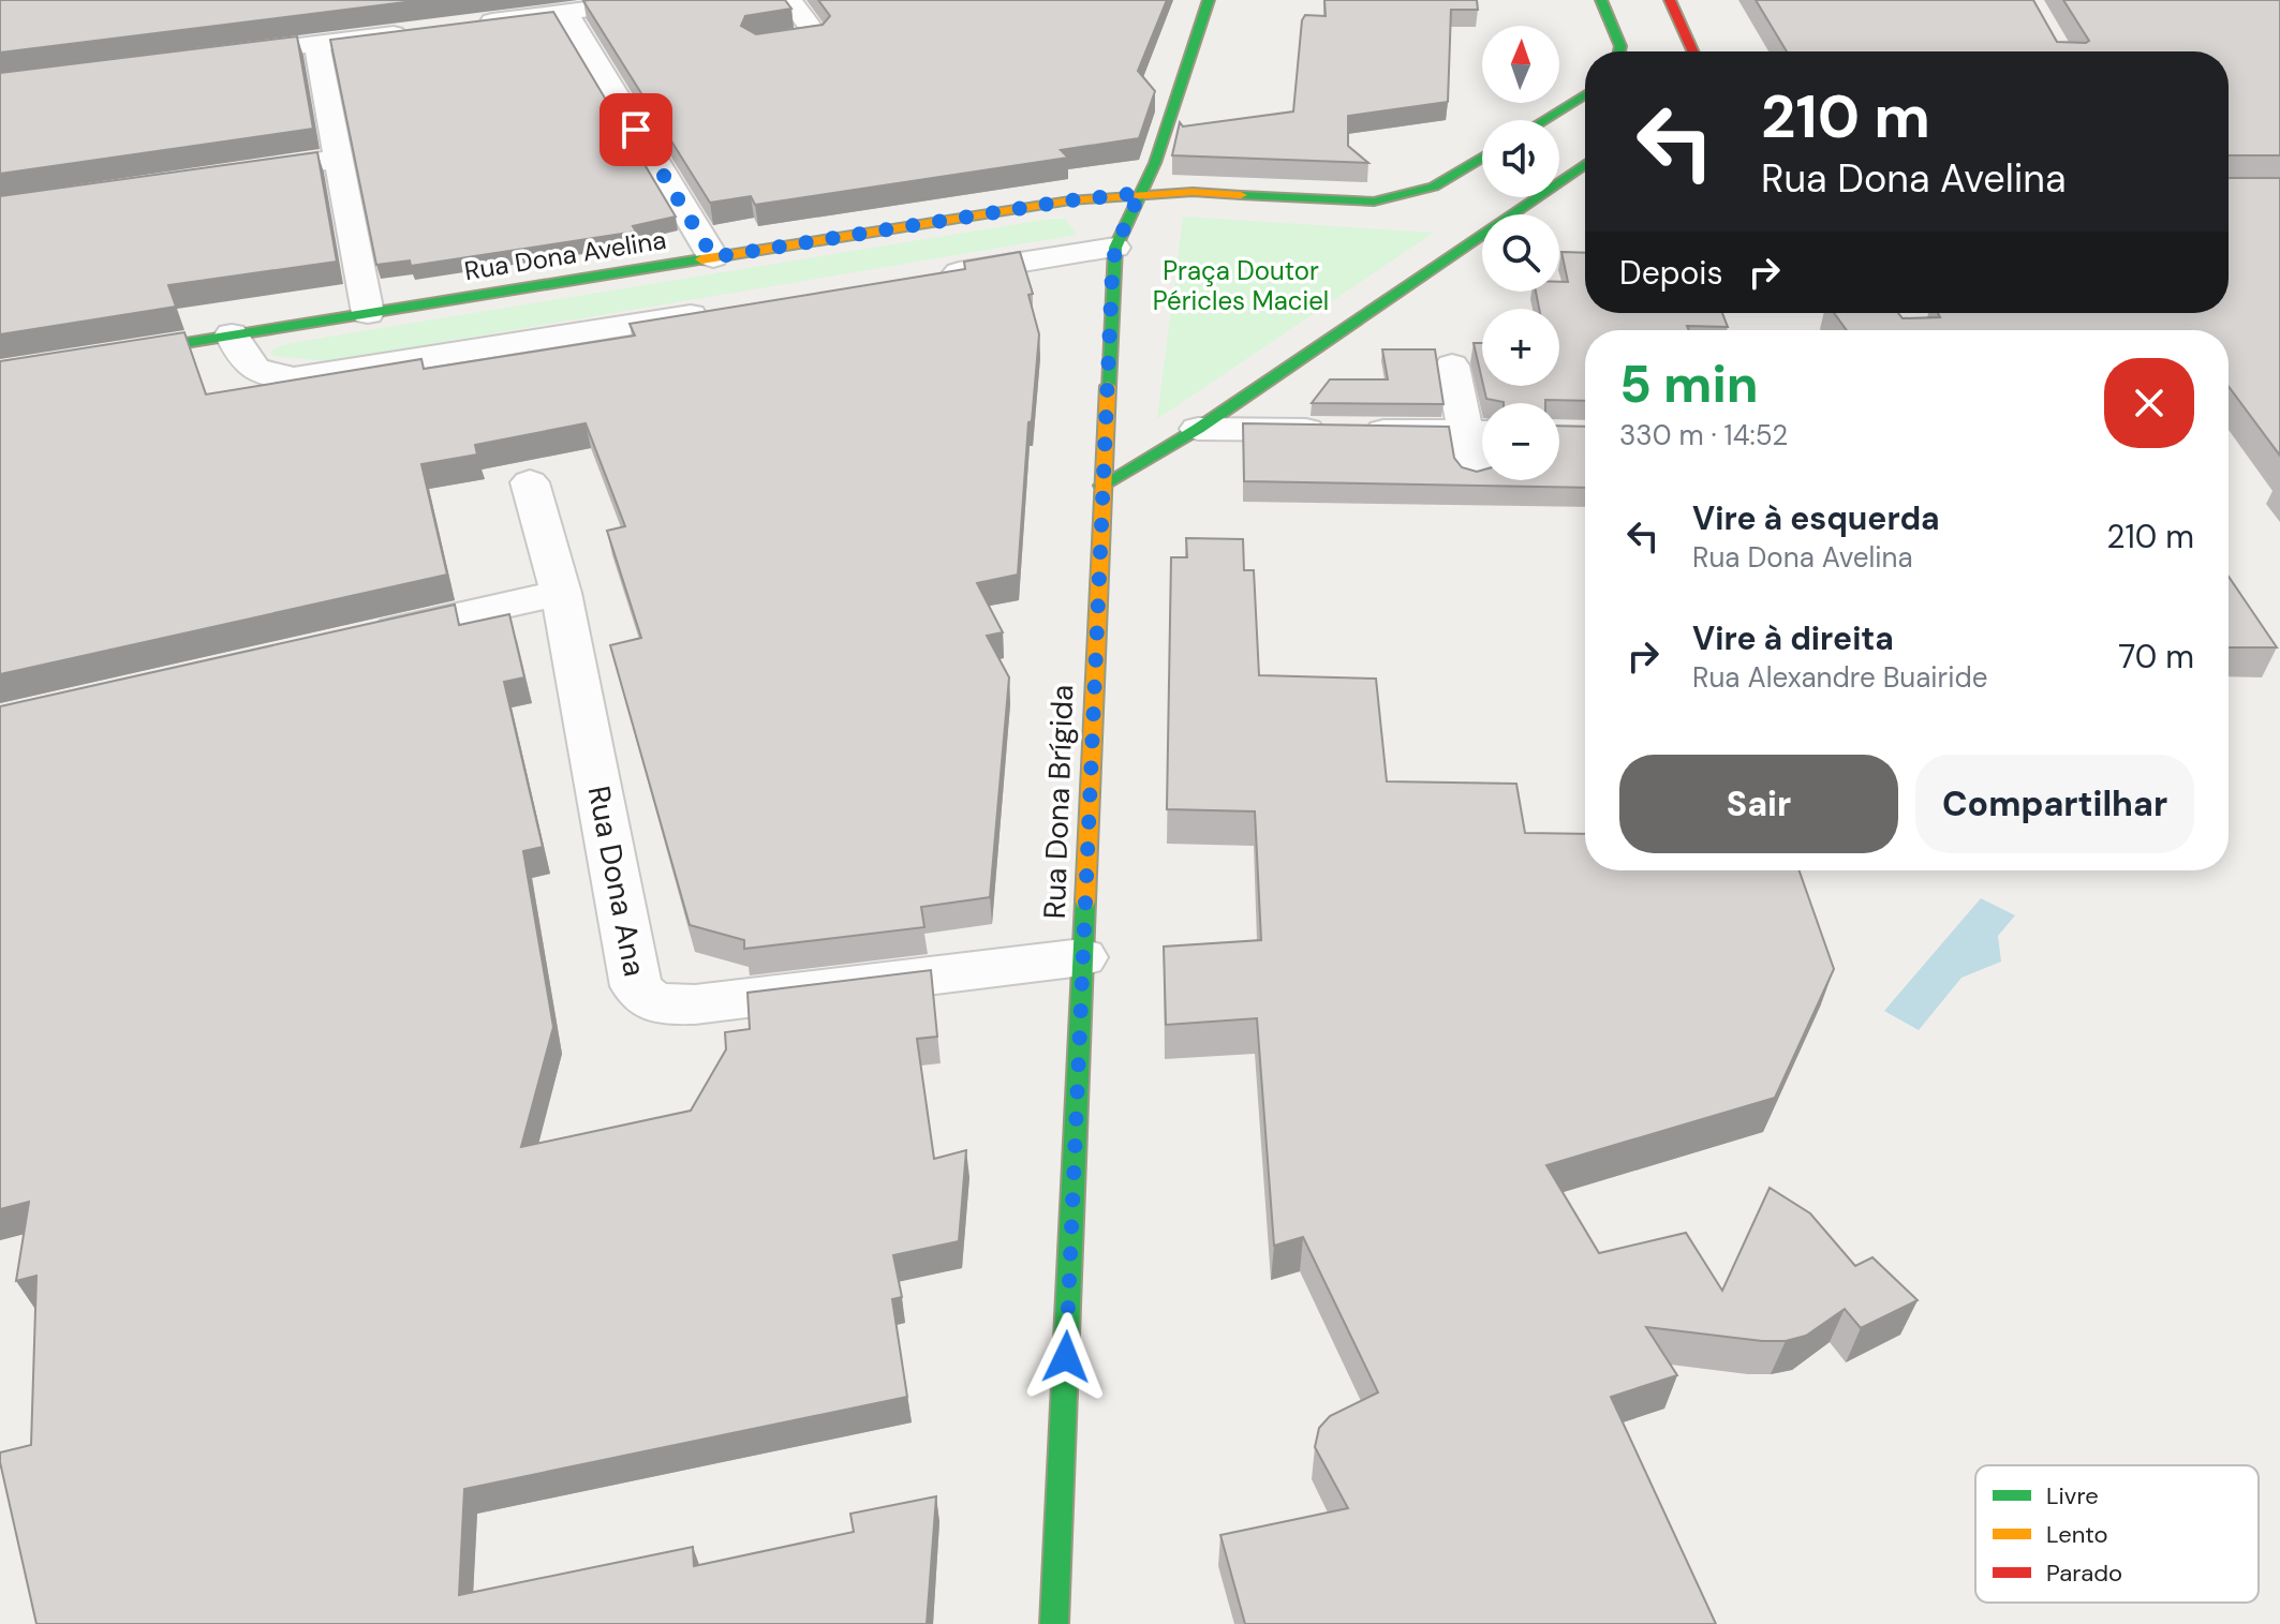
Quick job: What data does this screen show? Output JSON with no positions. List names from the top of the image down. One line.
{"streets":{"street":["Rua Dona Avelina","Rua Dona Brígida","Rua Dona Ana"]},"crossings":[["Rua Dona Avelina","Rua Dona Brígida"],["Rua Dona Brígida","Rua Dona Ana"]],"parks":["Praça Doutor Péricles Maciel"],"legend":["Livre","Lento","Parado"],"north":"top","page":{"map_buttons":["+","−"],"turn":["210 m","Rua Dona Avelina"],"then":"Depois","heading":["5 min","330 m · 14:52"],"list":[{"name":"Vire à esquerda","note":"Rua Dona Avelina","value":"210 m"},{"name":"Vire à direita","note":"Rua Alexandre Buairide","value":"70 m"}],"buttons":["Sair","Compartilhar"]}}
